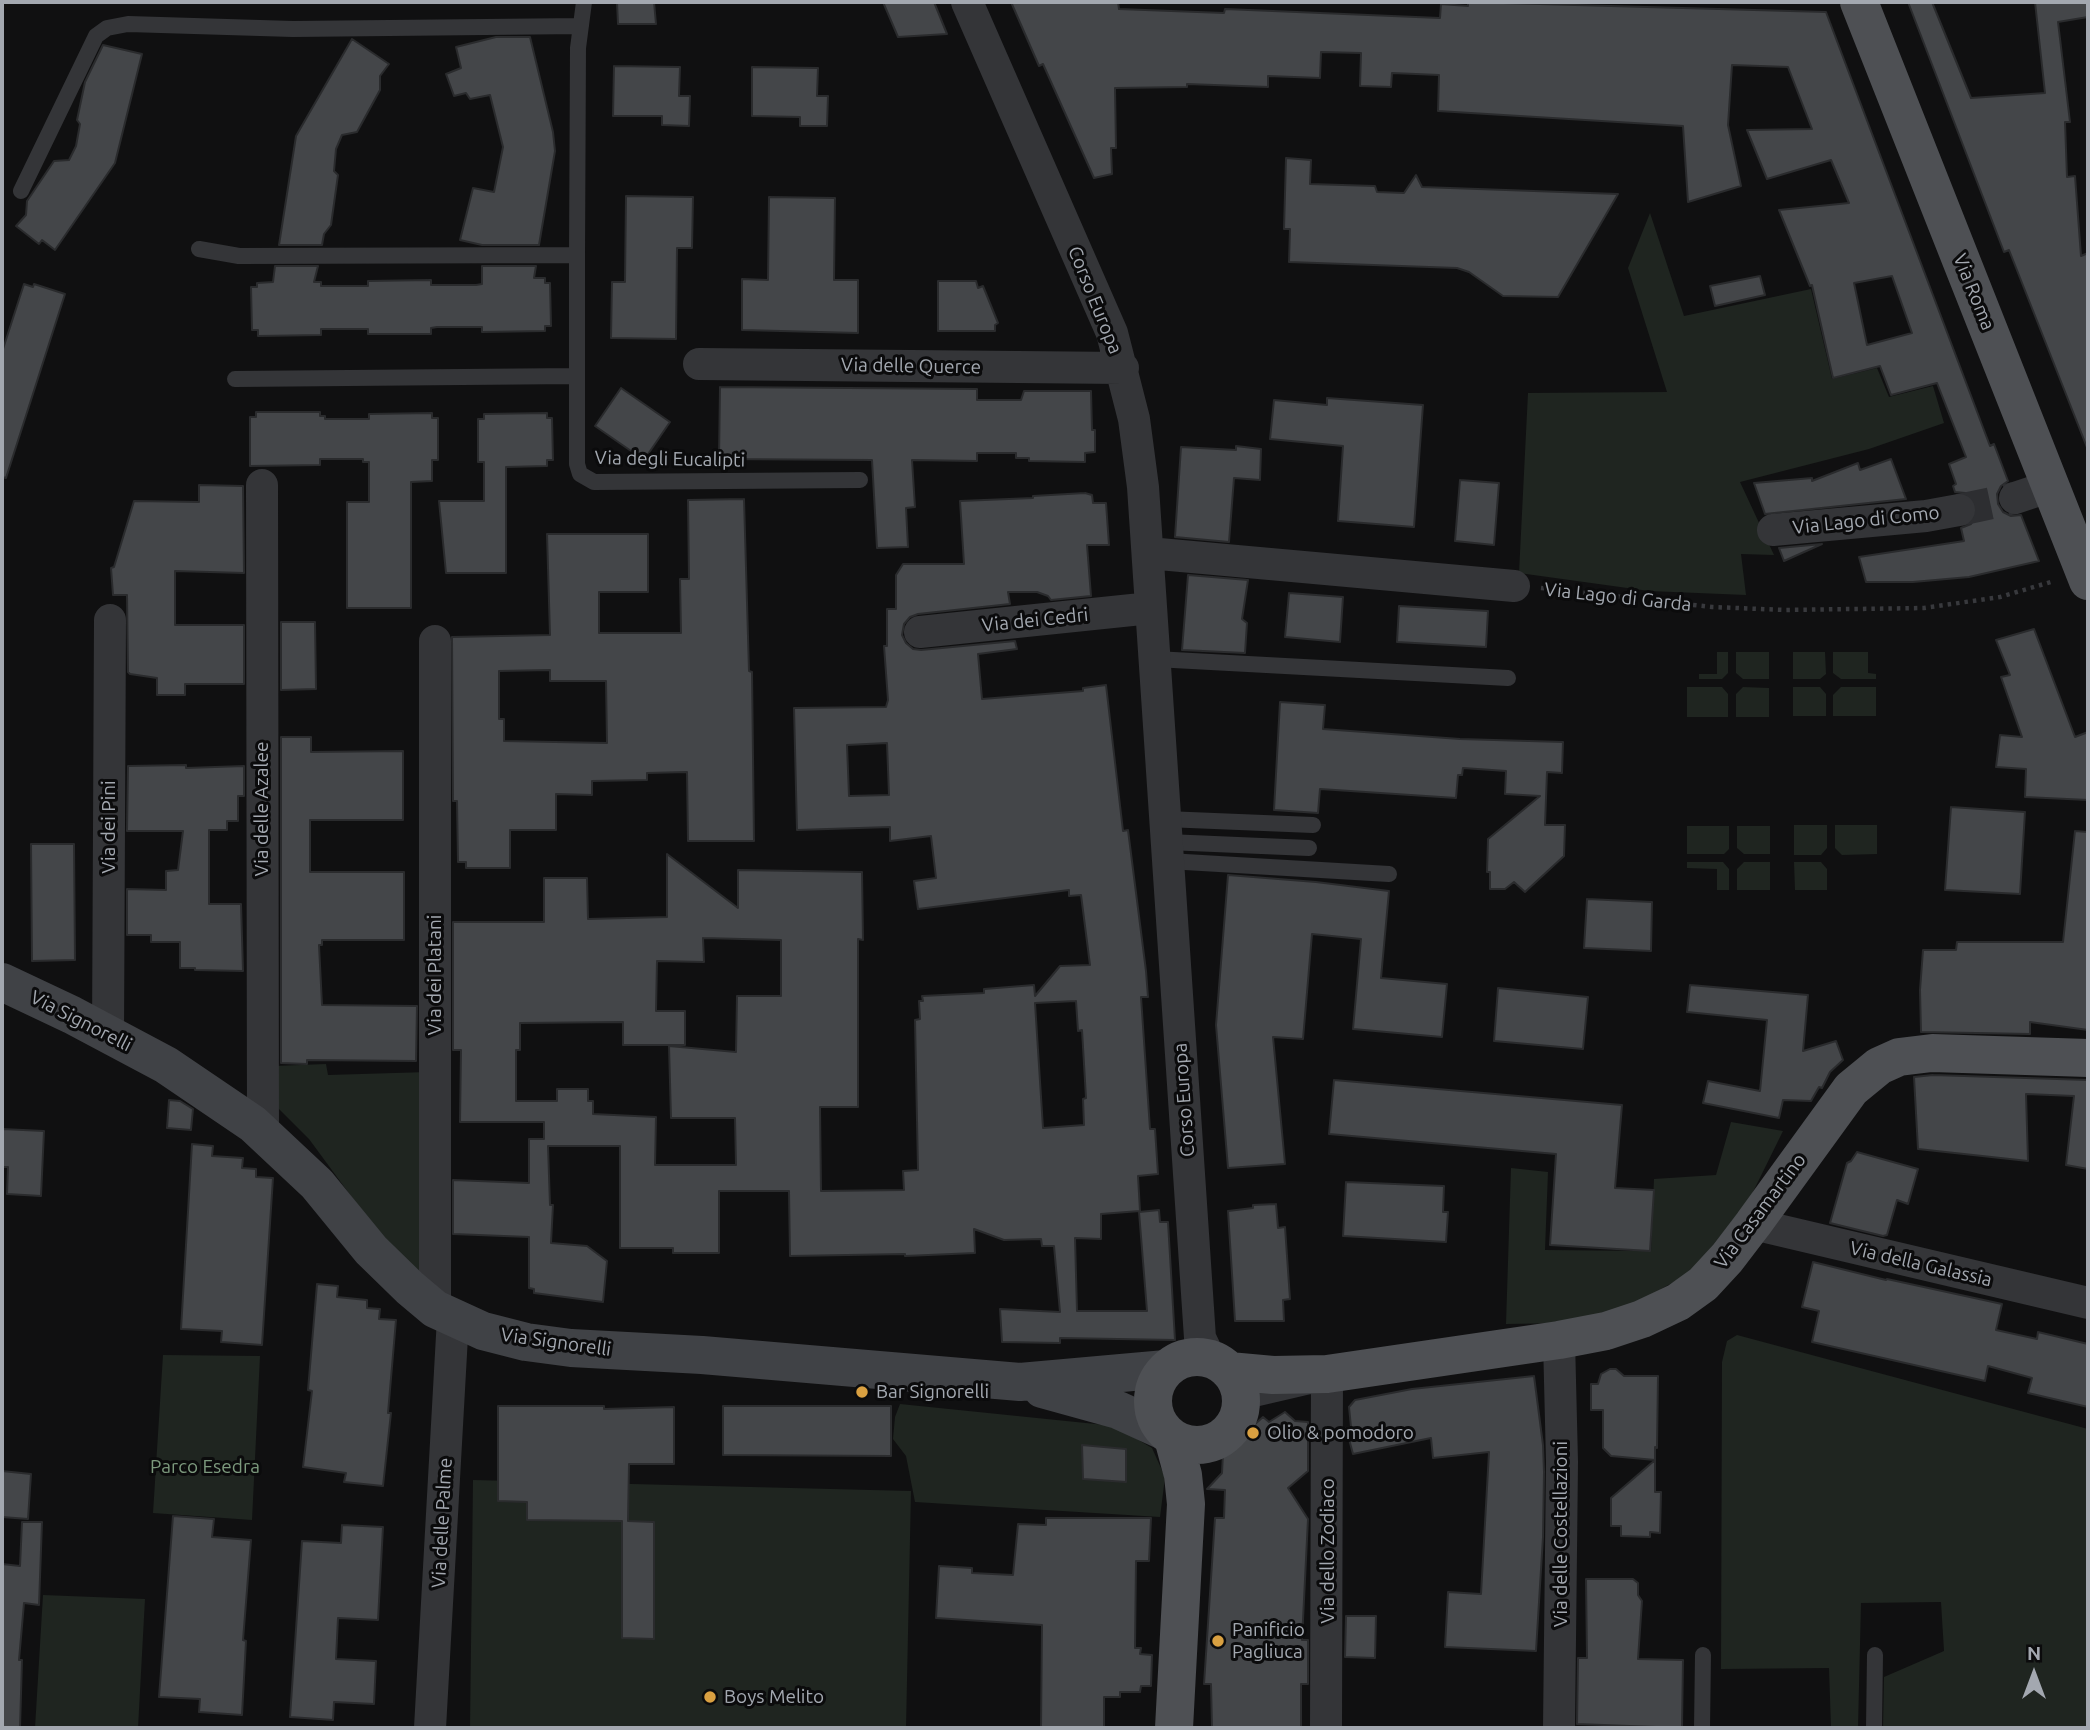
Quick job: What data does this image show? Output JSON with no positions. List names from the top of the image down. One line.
{"streets":{"main road":["Via Roma","Via Casamartino"],"street":["Corso Europa","Via delle Querce","Via Lago di Como","Via dei Cedri","Via delle Azalee","Via dei Pini","Via dei Platani","Via Signorelli","Via della Galassia","Via delle Palme","Via delle Costellazioni","Via dello Zodiaco"],"lane":["Via degli Eucalipti"],"path":["Via Lago di Garda"]},"crossings":[["Via Roma","Via Lago di Garda"],["Corso Europa","Via delle Querce"],["Corso Europa","Via dei Cedri"],["Corso Europa","Via Signorelli"],["Corso Europa","Via Casamartino"],["Via delle Azalee","Via Signorelli"],["Via dei Pini","Via Signorelli"],["Via dei Platani","Via Signorelli"],["Via dei Platani","Via delle Palme"],["Via Signorelli","Via Casamartino"],["Via Signorelli","Via delle Palme"],["Via Casamartino","Via della Galassia"],["Via Casamartino","Via delle Costellazioni"],["Via Casamartino","Via dello Zodiaco"]],"parks":["Parco Esedra"],"places":["Bar Signorelli","Olio & pomodoro","Panificio Pagliuca","Boys Melito"],"north":"top"}
